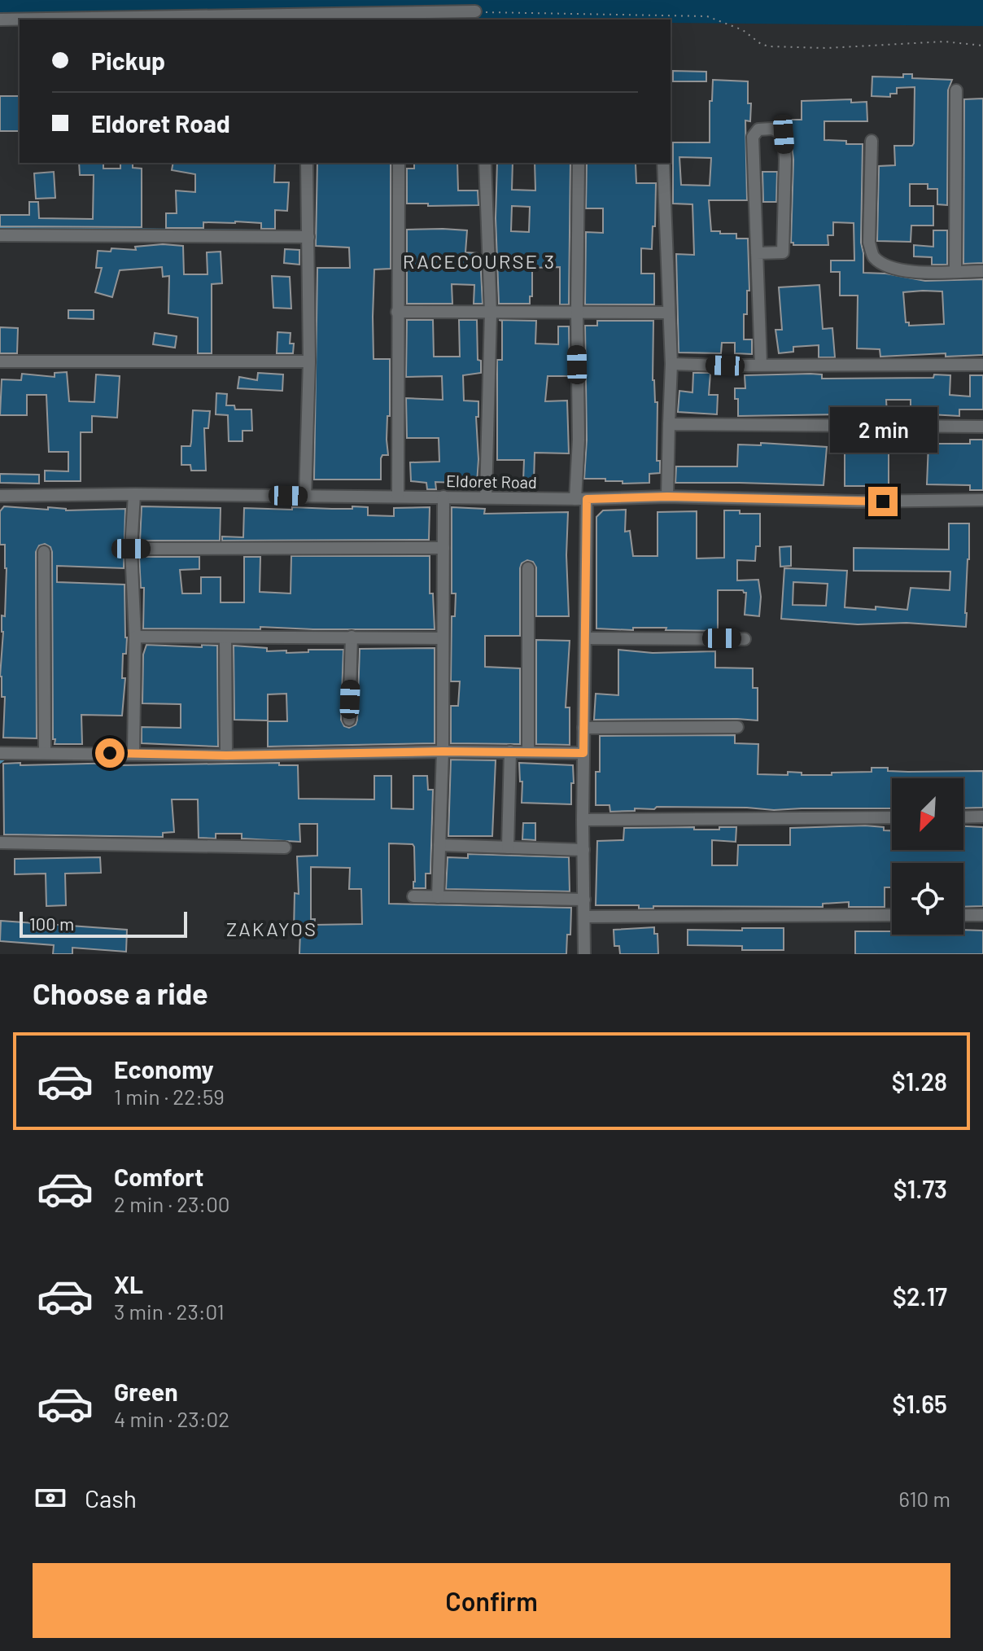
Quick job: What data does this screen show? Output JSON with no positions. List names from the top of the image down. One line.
{"streets":{"street":["Eldoret Road"]},"districts":["RACECOURSE 3","ZAKAYOS"],"scale_bar":"100 m","north":"bottom left","page":{"banner":["Pickup","Eldoret Road"],"bubble":"2 min","scale":"100 m","heading":"Choose a ride","list":[{"name":"Economy","note":"1 min · 22:59","value":"$1.28"},{"name":"Comfort","note":"2 min · 23:00","value":"$1.73"},{"name":"XL","note":"3 min · 23:01","value":"$2.17"},{"name":"Green","note":"4 min · 23:02","value":"$1.65"}],"pay":["Cash","610 m"],"buttons":"Confirm"}}
